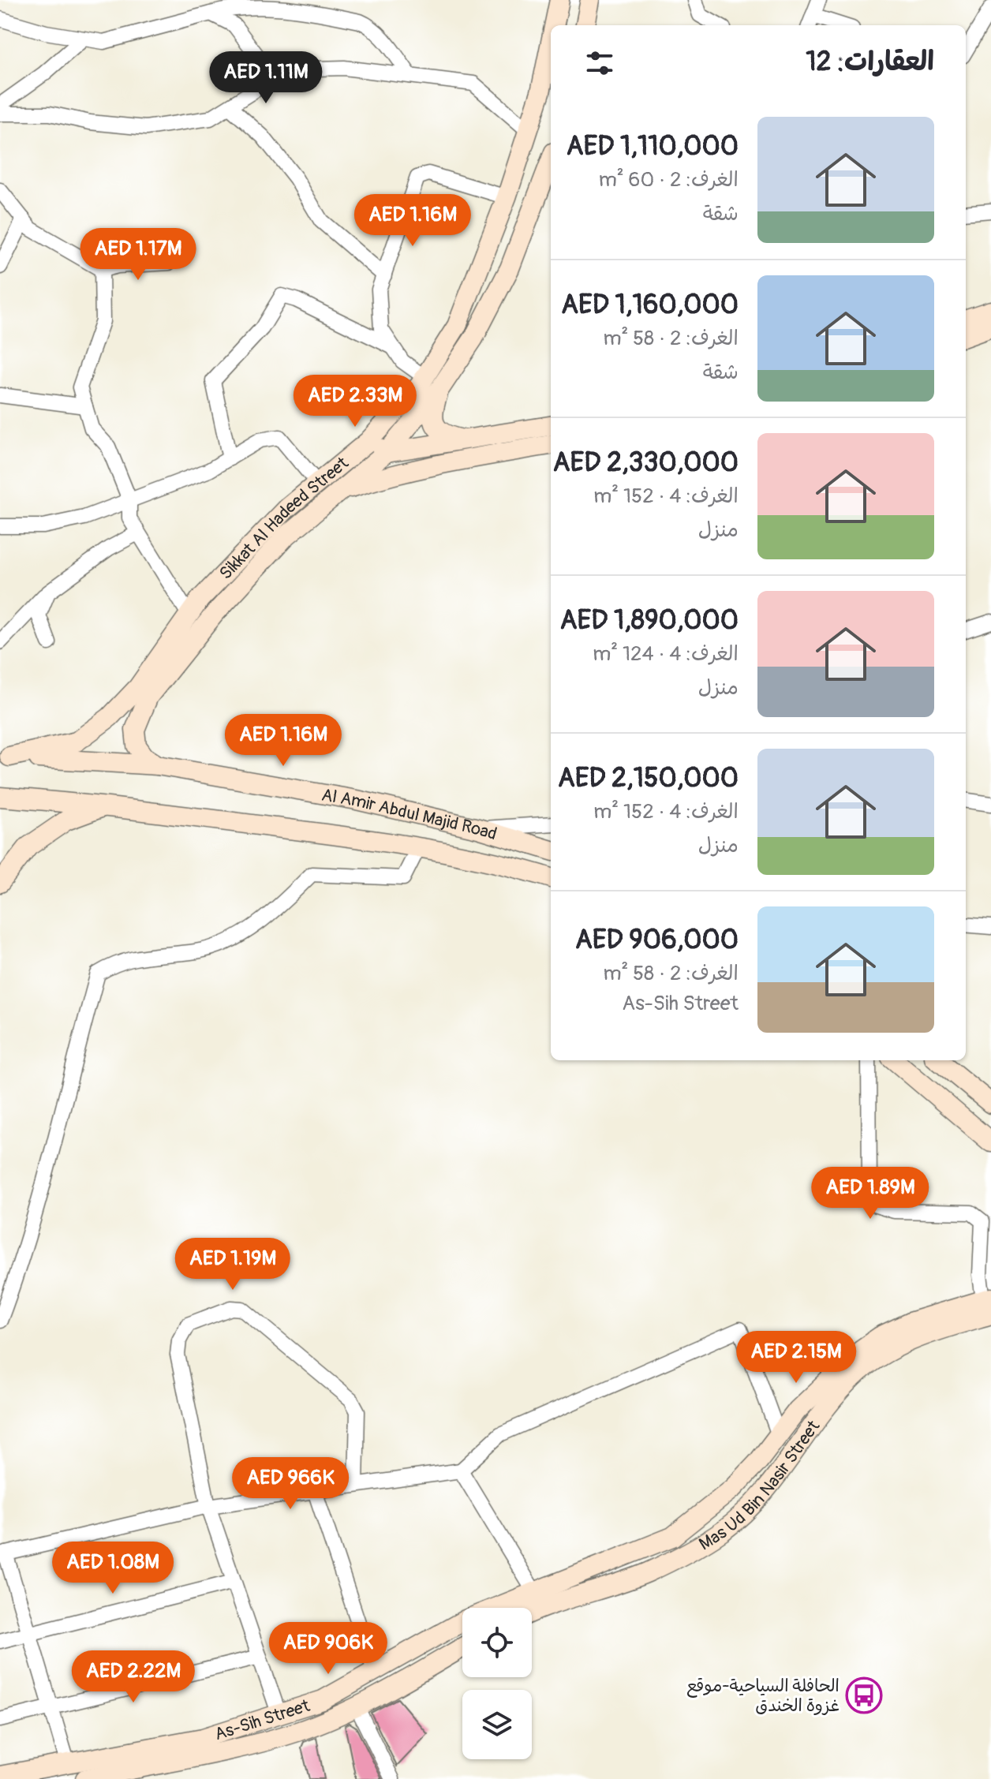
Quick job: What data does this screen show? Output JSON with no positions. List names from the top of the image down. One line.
{"streets":{"main road":["Sikkat Al Hadeed Street","Al Amir Abdul Majid Road","Mas Ud Bin Nasir Street","As-Sih Street"]},"crossings":[["Sikkat Al Hadeed Street","Al Amir Abdul Majid Road"],["Mas Ud Bin Nasir Street","As-Sih Street"]],"places":{"bus stop":["الحافلة السياحية-موقع غزوة الخندق"]},"page":{"heading":"العقارات: 12","price":["AED 1.11M","AED 1.16M","AED 1.17M","AED 2.33M","AED 1.16M","AED 1.89M","AED 1.19M","AED 2.15M","AED 966K","AED 1.08M","AED 906K","AED 2.22M"],"list":[{"name":"AED 1,110,000","note":"الغرف: 2 · 60 m² · شقة"},{"name":"AED 1,160,000","note":"الغرف: 2 · 58 m² · شقة"},{"name":"AED 2,330,000","note":"الغرف: 4 · 152 m² · منزل"},{"name":"AED 1,890,000","note":"الغرف: 4 · 124 m² · منزل"},{"name":"AED 2,150,000","note":"الغرف: 4 · 152 m² · منزل"},{"name":"AED 906,000","note":"الغرف: 2 · 58 m² · As-Sih Street"}]}}
